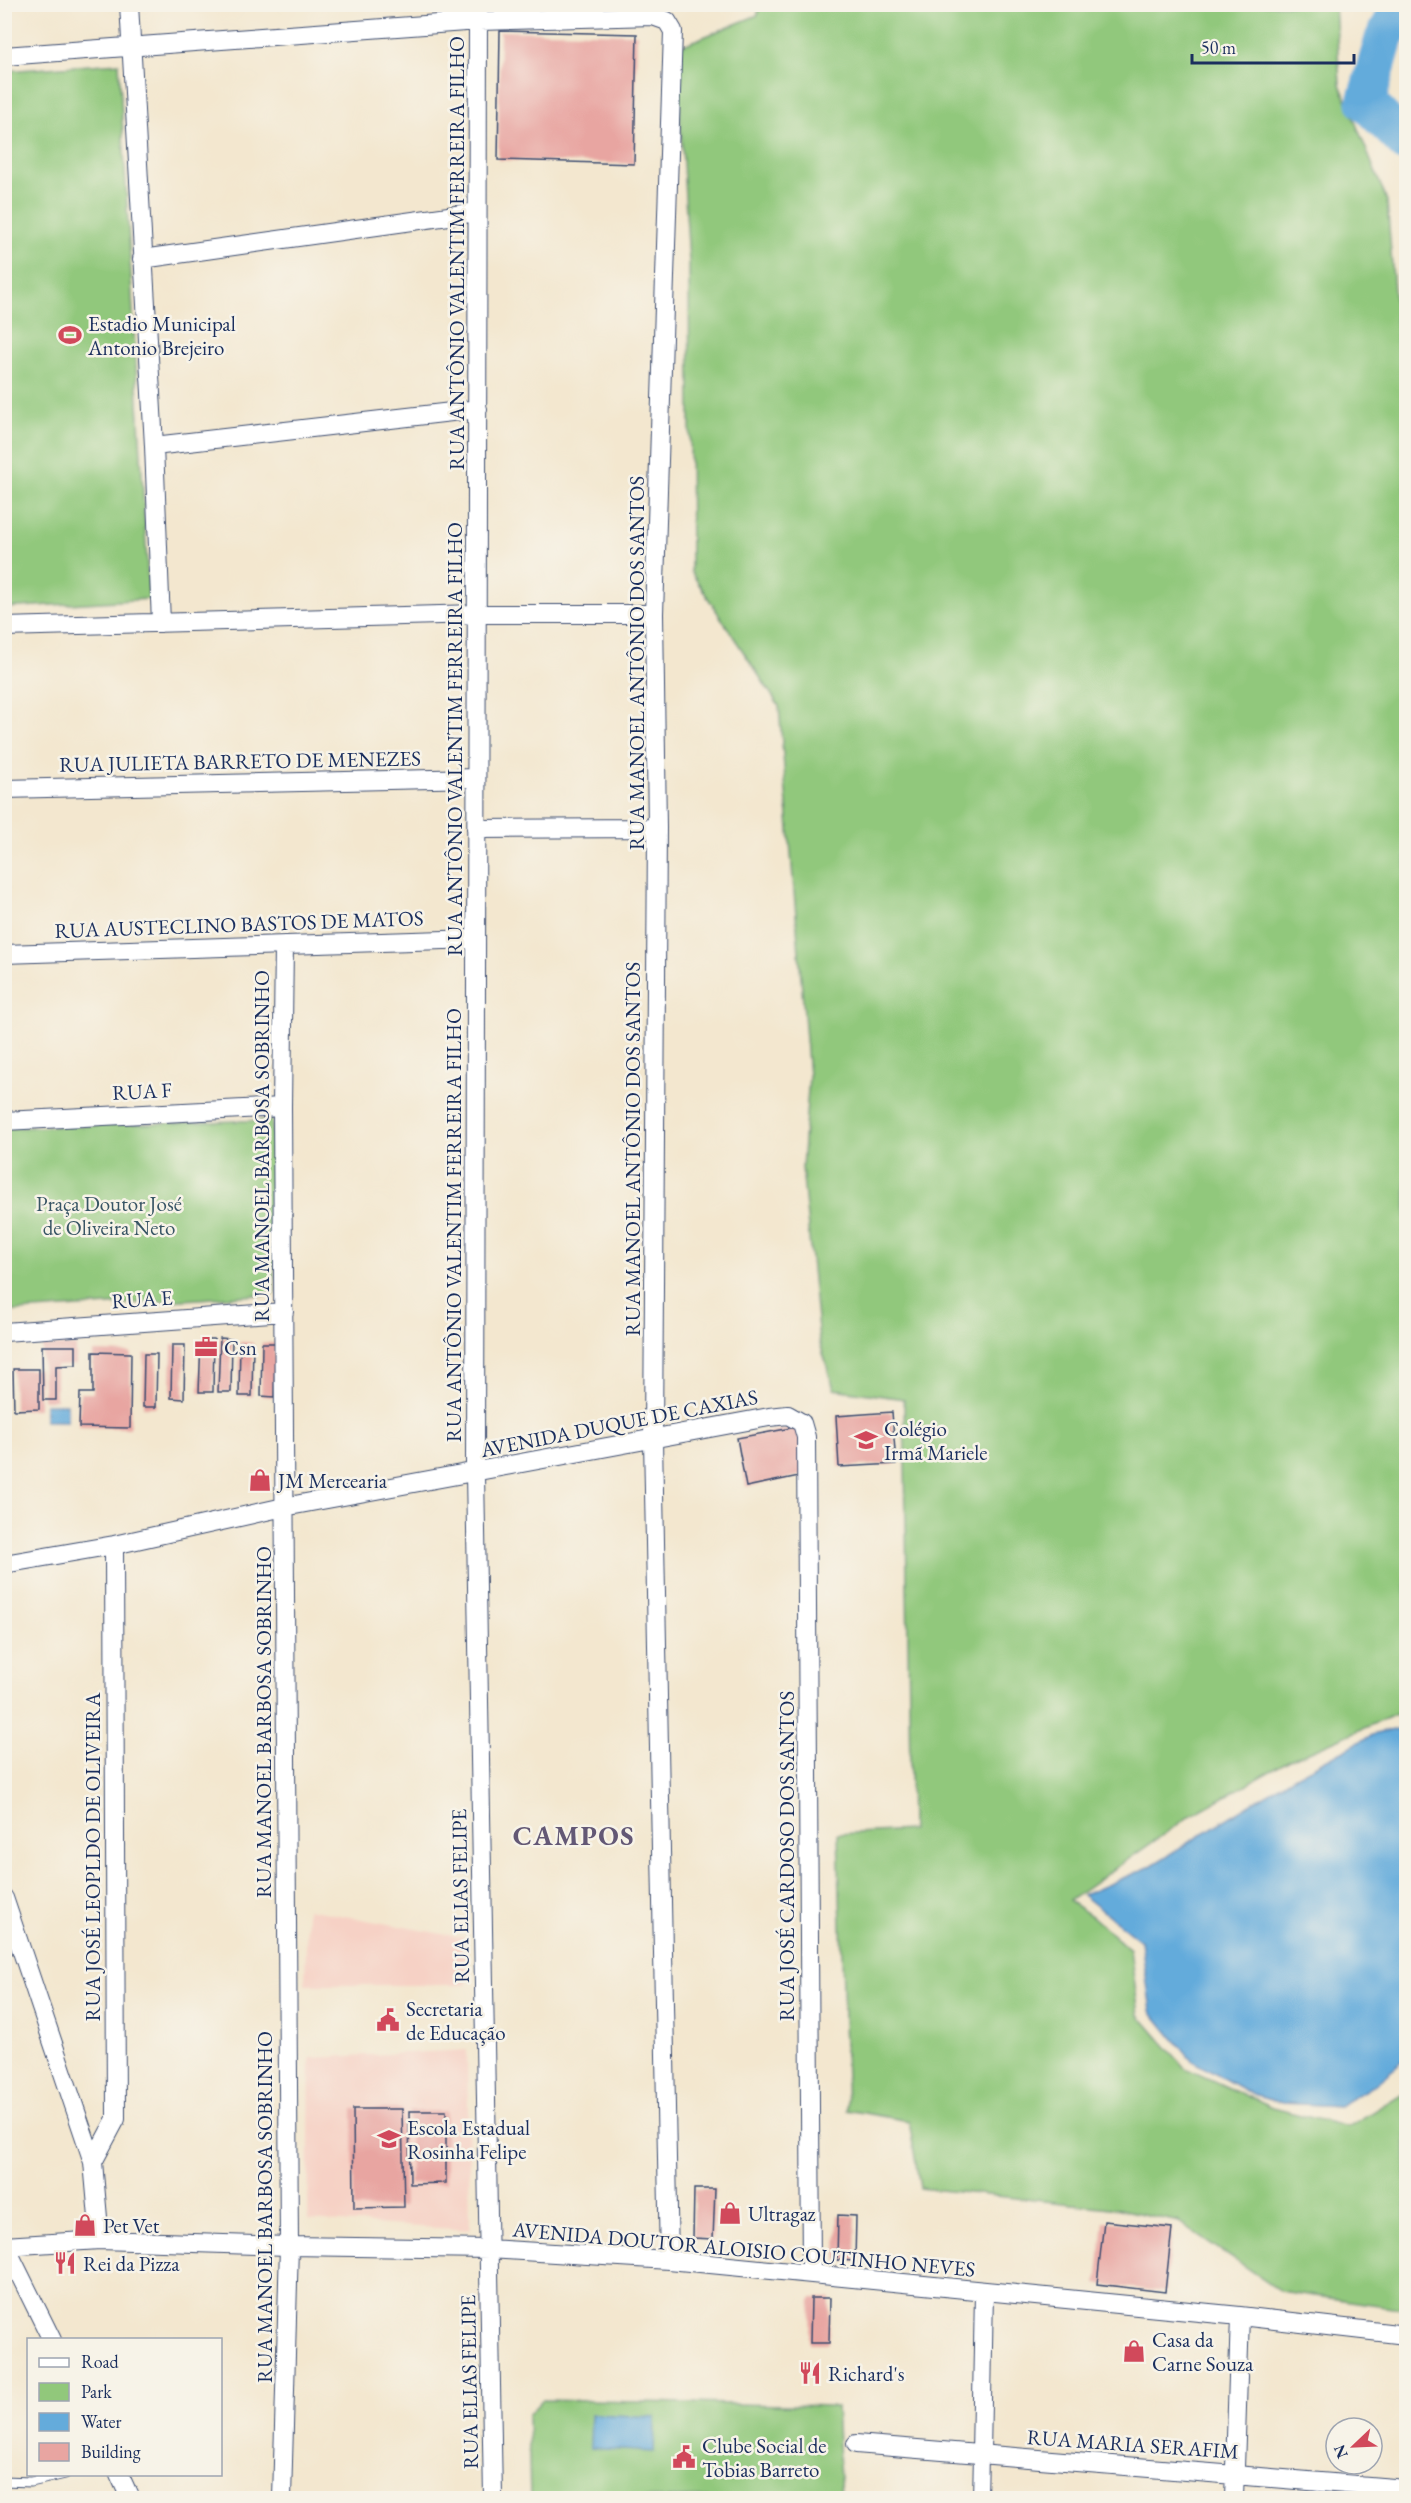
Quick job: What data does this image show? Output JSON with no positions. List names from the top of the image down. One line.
{"streets":{"street":["RUA ANTÔNIO VALENTIM FERREIRA FILHO","RUA MANOEL ANTÔNIO DOS SANTOS","RUA JULIETA BARRETO DE MENEZES","RUA AUSTECLINO BASTOS DE MATOS","RUA F","RUA MANOEL BARBOSA SOBRINHO","RUA E","AVENIDA DUQUE DE CAXIAS","RUA JOSÉ CARDOSO DOS SANTOS","RUA JOSÉ LEOPLDO DE OLIVEIRA","RUA ELIAS FELIPE","AVENIDA DOUTOR ALOISIO COUTINHO NEVES","RUA MARIA SERAFIM"]},"crossings":[["RUA ANTÔNIO VALENTIM FERREIRA FILHO","RUA MANOEL ANTÔNIO DOS SANTOS"],["RUA ANTÔNIO VALENTIM FERREIRA FILHO","RUA JULIETA BARRETO DE MENEZES"],["RUA ANTÔNIO VALENTIM FERREIRA FILHO","RUA AUSTECLINO BASTOS DE MATOS"],["RUA ANTÔNIO VALENTIM FERREIRA FILHO","AVENIDA DUQUE DE CAXIAS"],["RUA ANTÔNIO VALENTIM FERREIRA FILHO","RUA ELIAS FELIPE"],["RUA MANOEL ANTÔNIO DOS SANTOS","AVENIDA DUQUE DE CAXIAS"],["RUA MANOEL ANTÔNIO DOS SANTOS","AVENIDA DOUTOR ALOISIO COUTINHO NEVES"],["RUA AUSTECLINO BASTOS DE MATOS","RUA MANOEL BARBOSA SOBRINHO"],["RUA F","RUA MANOEL BARBOSA SOBRINHO"],["RUA MANOEL BARBOSA SOBRINHO","RUA E"],["RUA MANOEL BARBOSA SOBRINHO","AVENIDA DUQUE DE CAXIAS"],["RUA MANOEL BARBOSA SOBRINHO","AVENIDA DOUTOR ALOISIO COUTINHO NEVES"],["AVENIDA DUQUE DE CAXIAS","RUA JOSÉ CARDOSO DOS SANTOS"],["AVENIDA DUQUE DE CAXIAS","RUA JOSÉ LEOPLDO DE OLIVEIRA"],["AVENIDA DUQUE DE CAXIAS","RUA ELIAS FELIPE"],["RUA JOSÉ CARDOSO DOS SANTOS","AVENIDA DOUTOR ALOISIO COUTINHO NEVES"],["RUA ELIAS FELIPE","AVENIDA DOUTOR ALOISIO COUTINHO NEVES"]],"districts":["CAMPOS"],"parks":["Praça Doutor José de Oliveira Neto"],"places":{"sports":["Estadio Municipal Antonio Brejeiro"],"office":["Csn"],"school or university":["Colégio Irmã Mariele","Escola Estadual Rosinha Felipe"],"shop":["JM Mercearia","Ultragaz","Pet Vet","Casa da Carne Souza"],"public building":["Secretaria de Educação","Clube Social de Tobias Barreto"],"restaurant":["Rei da Pizza","Richard's"]},"legend":["Road","Park","Water","Building"],"scale_bar":"50 m","north":"bottom left"}
